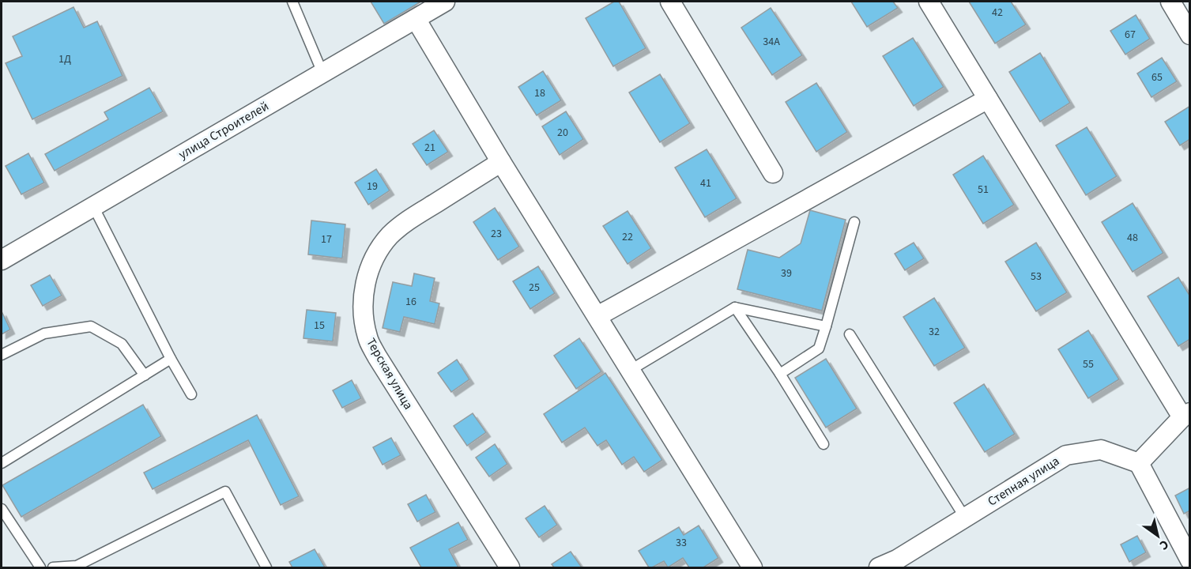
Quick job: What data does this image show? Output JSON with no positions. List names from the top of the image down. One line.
{"streets":{"street":["улица Строителей","Терская улица","Степная улица"]},"house_numbers":["42","67","34A","1Д","65","18","20","21","41","19","51","23","22","48","17","39","53","25","16","15","32","55","33"],"north":"bottom right"}
